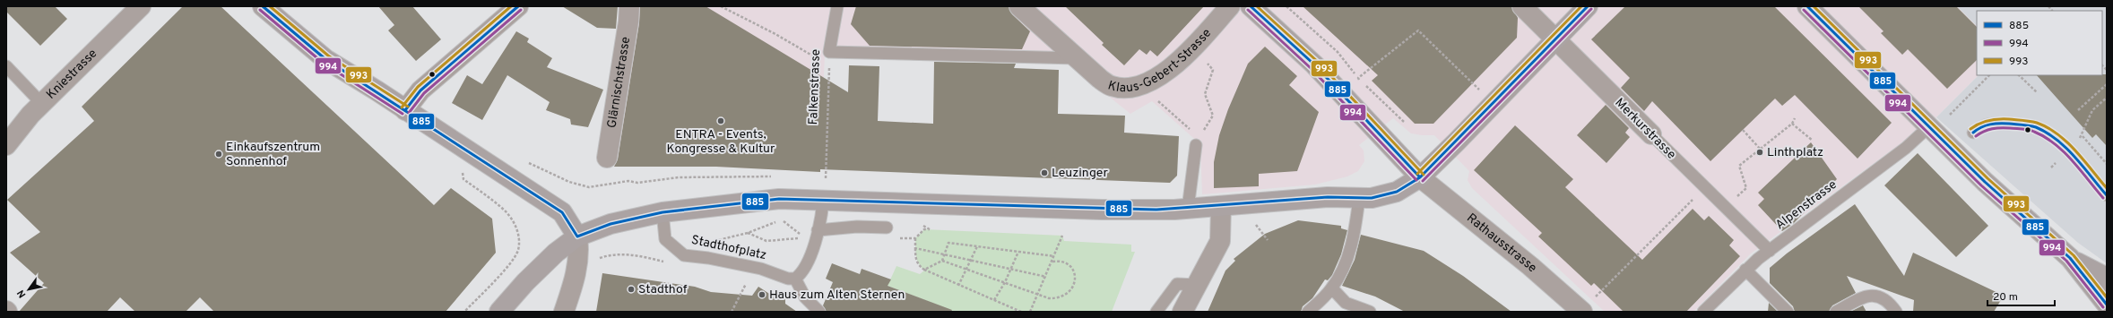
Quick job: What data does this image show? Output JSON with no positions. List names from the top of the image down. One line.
{"streets":{"street":["Klaus-Gebert-Strasse","Kniestrasse","Glärnischstrasse","Merkurstrasse","Rathausstrasse"],"lane":["Falkenstrasse","Alpenstrasse","Stadthofplatz"]},"crossings":[["Merkurstrasse","Alpenstrasse"]],"places":["ENTRA - Events, Kongresse & Kultur","Linthplatz","Einkaufszentrum Sonnenhof","Leuzinger","Stadthof","Haus zum Alten Sternen"],"lines":["transit line 885","transit line 993","transit line 994"],"legend":["885","994","993"],"scale_bar":"20 m","north":"bottom left"}
